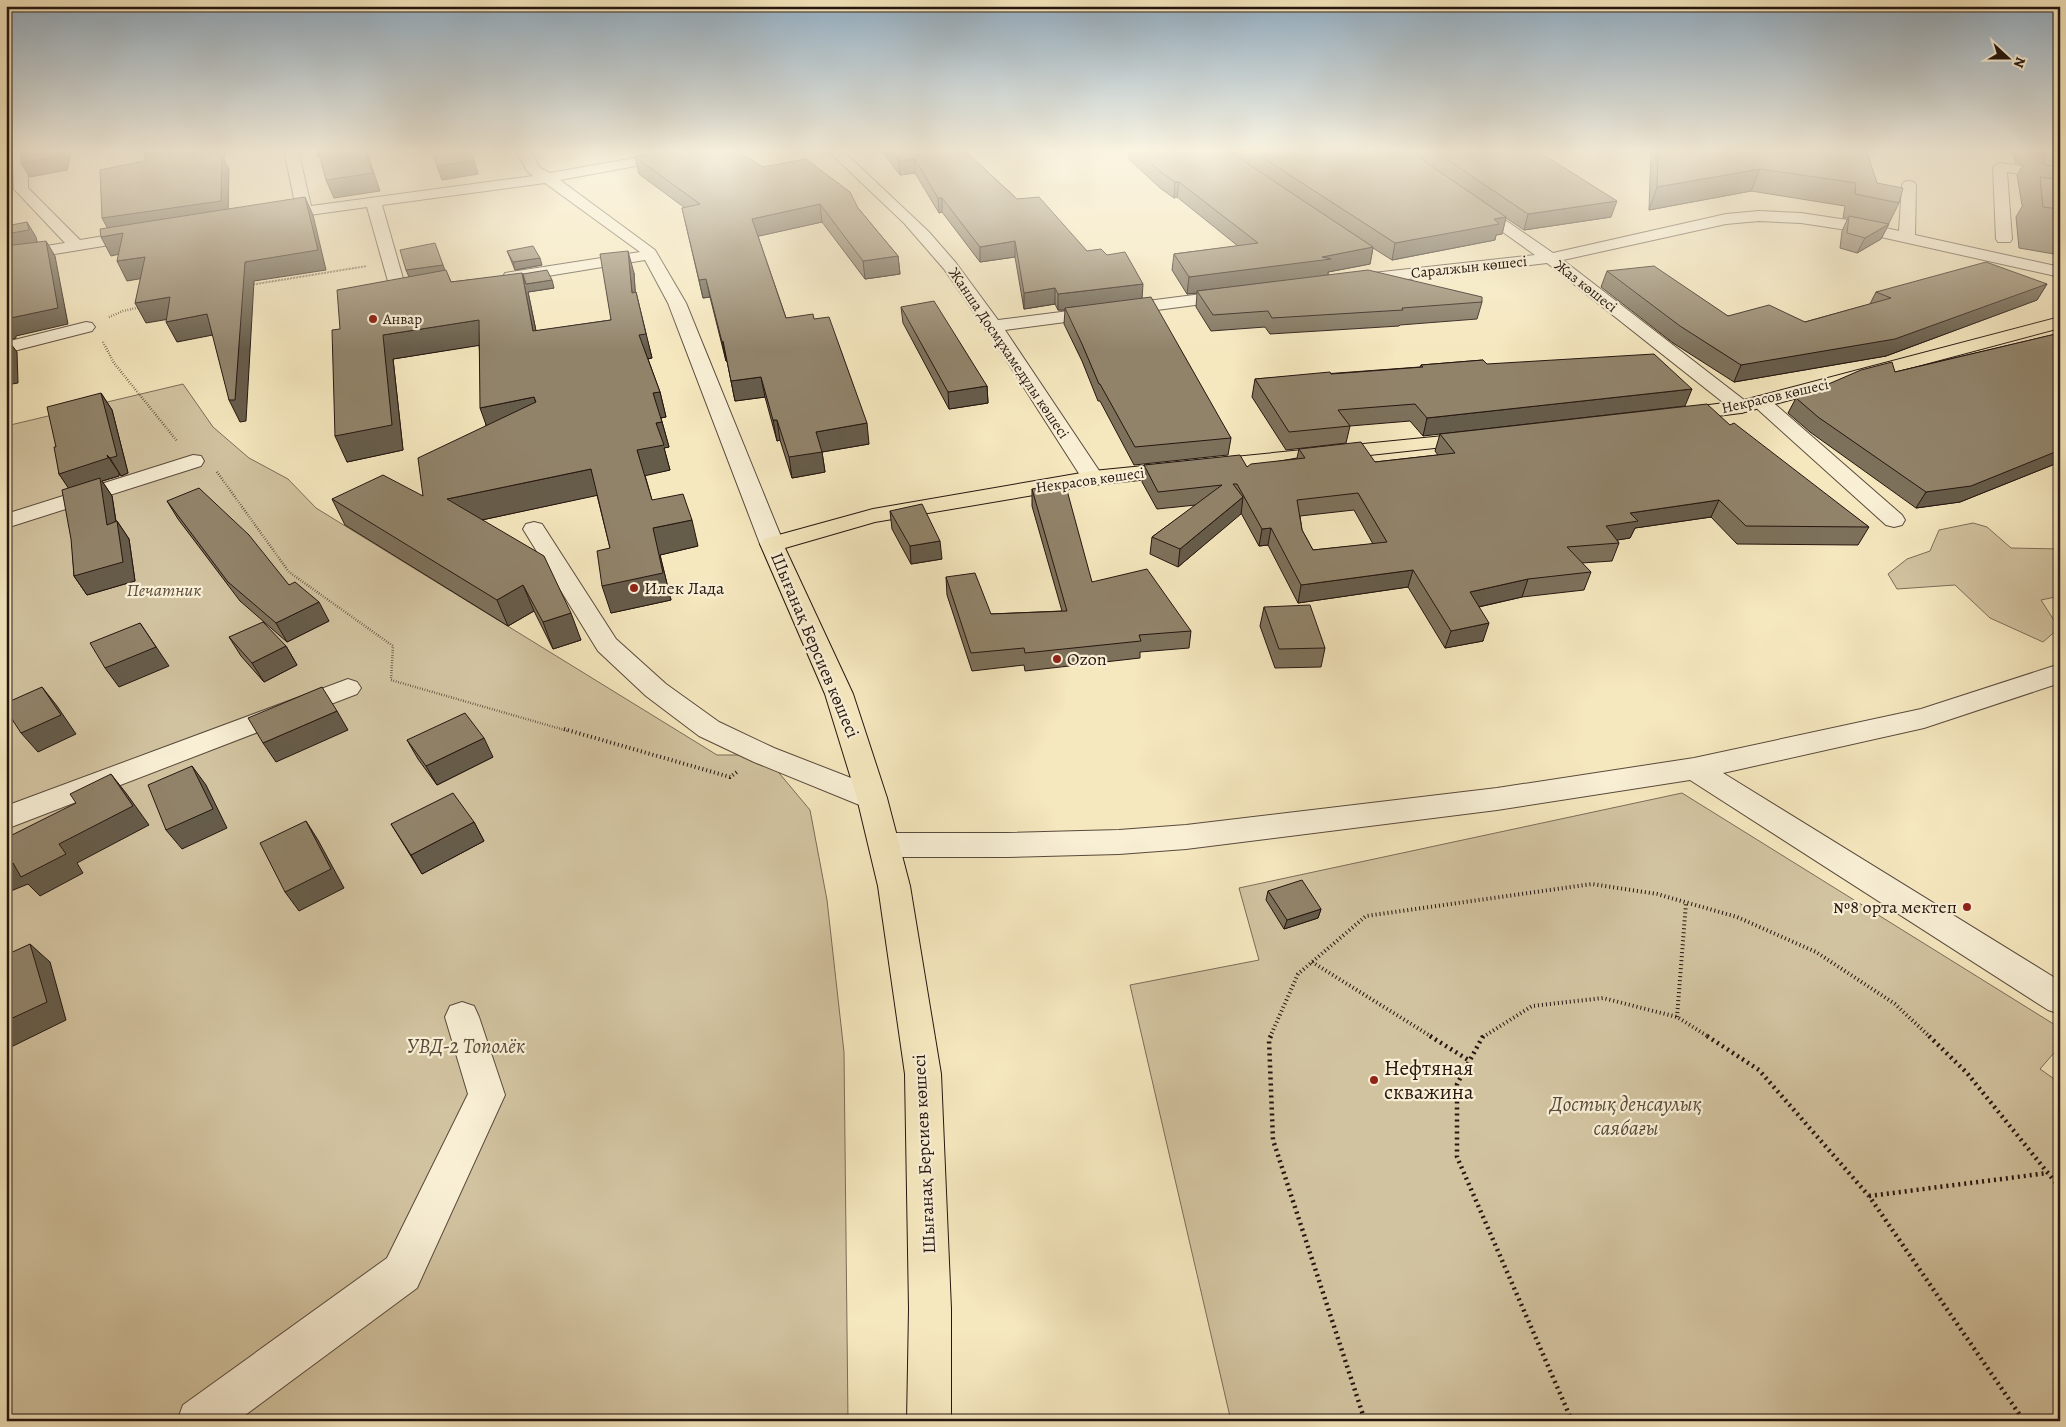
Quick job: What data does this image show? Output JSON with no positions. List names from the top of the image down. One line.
{"streets":{"main road":["Некрасов көшесі","Шығанақ Берсиев көшесі"],"street":["Саралжын көшесі","Жаз көшесі","Жанша Досмұхамедұлы көшесі"]},"crossings":[["Саралжын көшесі","Жаз көшесі"],["Жаз көшесі","Некрасов көшесі"],["Жанша Досмұхамедұлы көшесі","Некрасов көшесі"],["Некрасов көшесі","Шығанақ Берсиев көшесі"]],"parks":["Печатник","УВД-2 Тополёк","Достық денсаулық саябағы"],"places":["Анвар","Илек Лада","Ozon","№8 орта мектеп","Нефтяная скважина"],"north":"right"}
